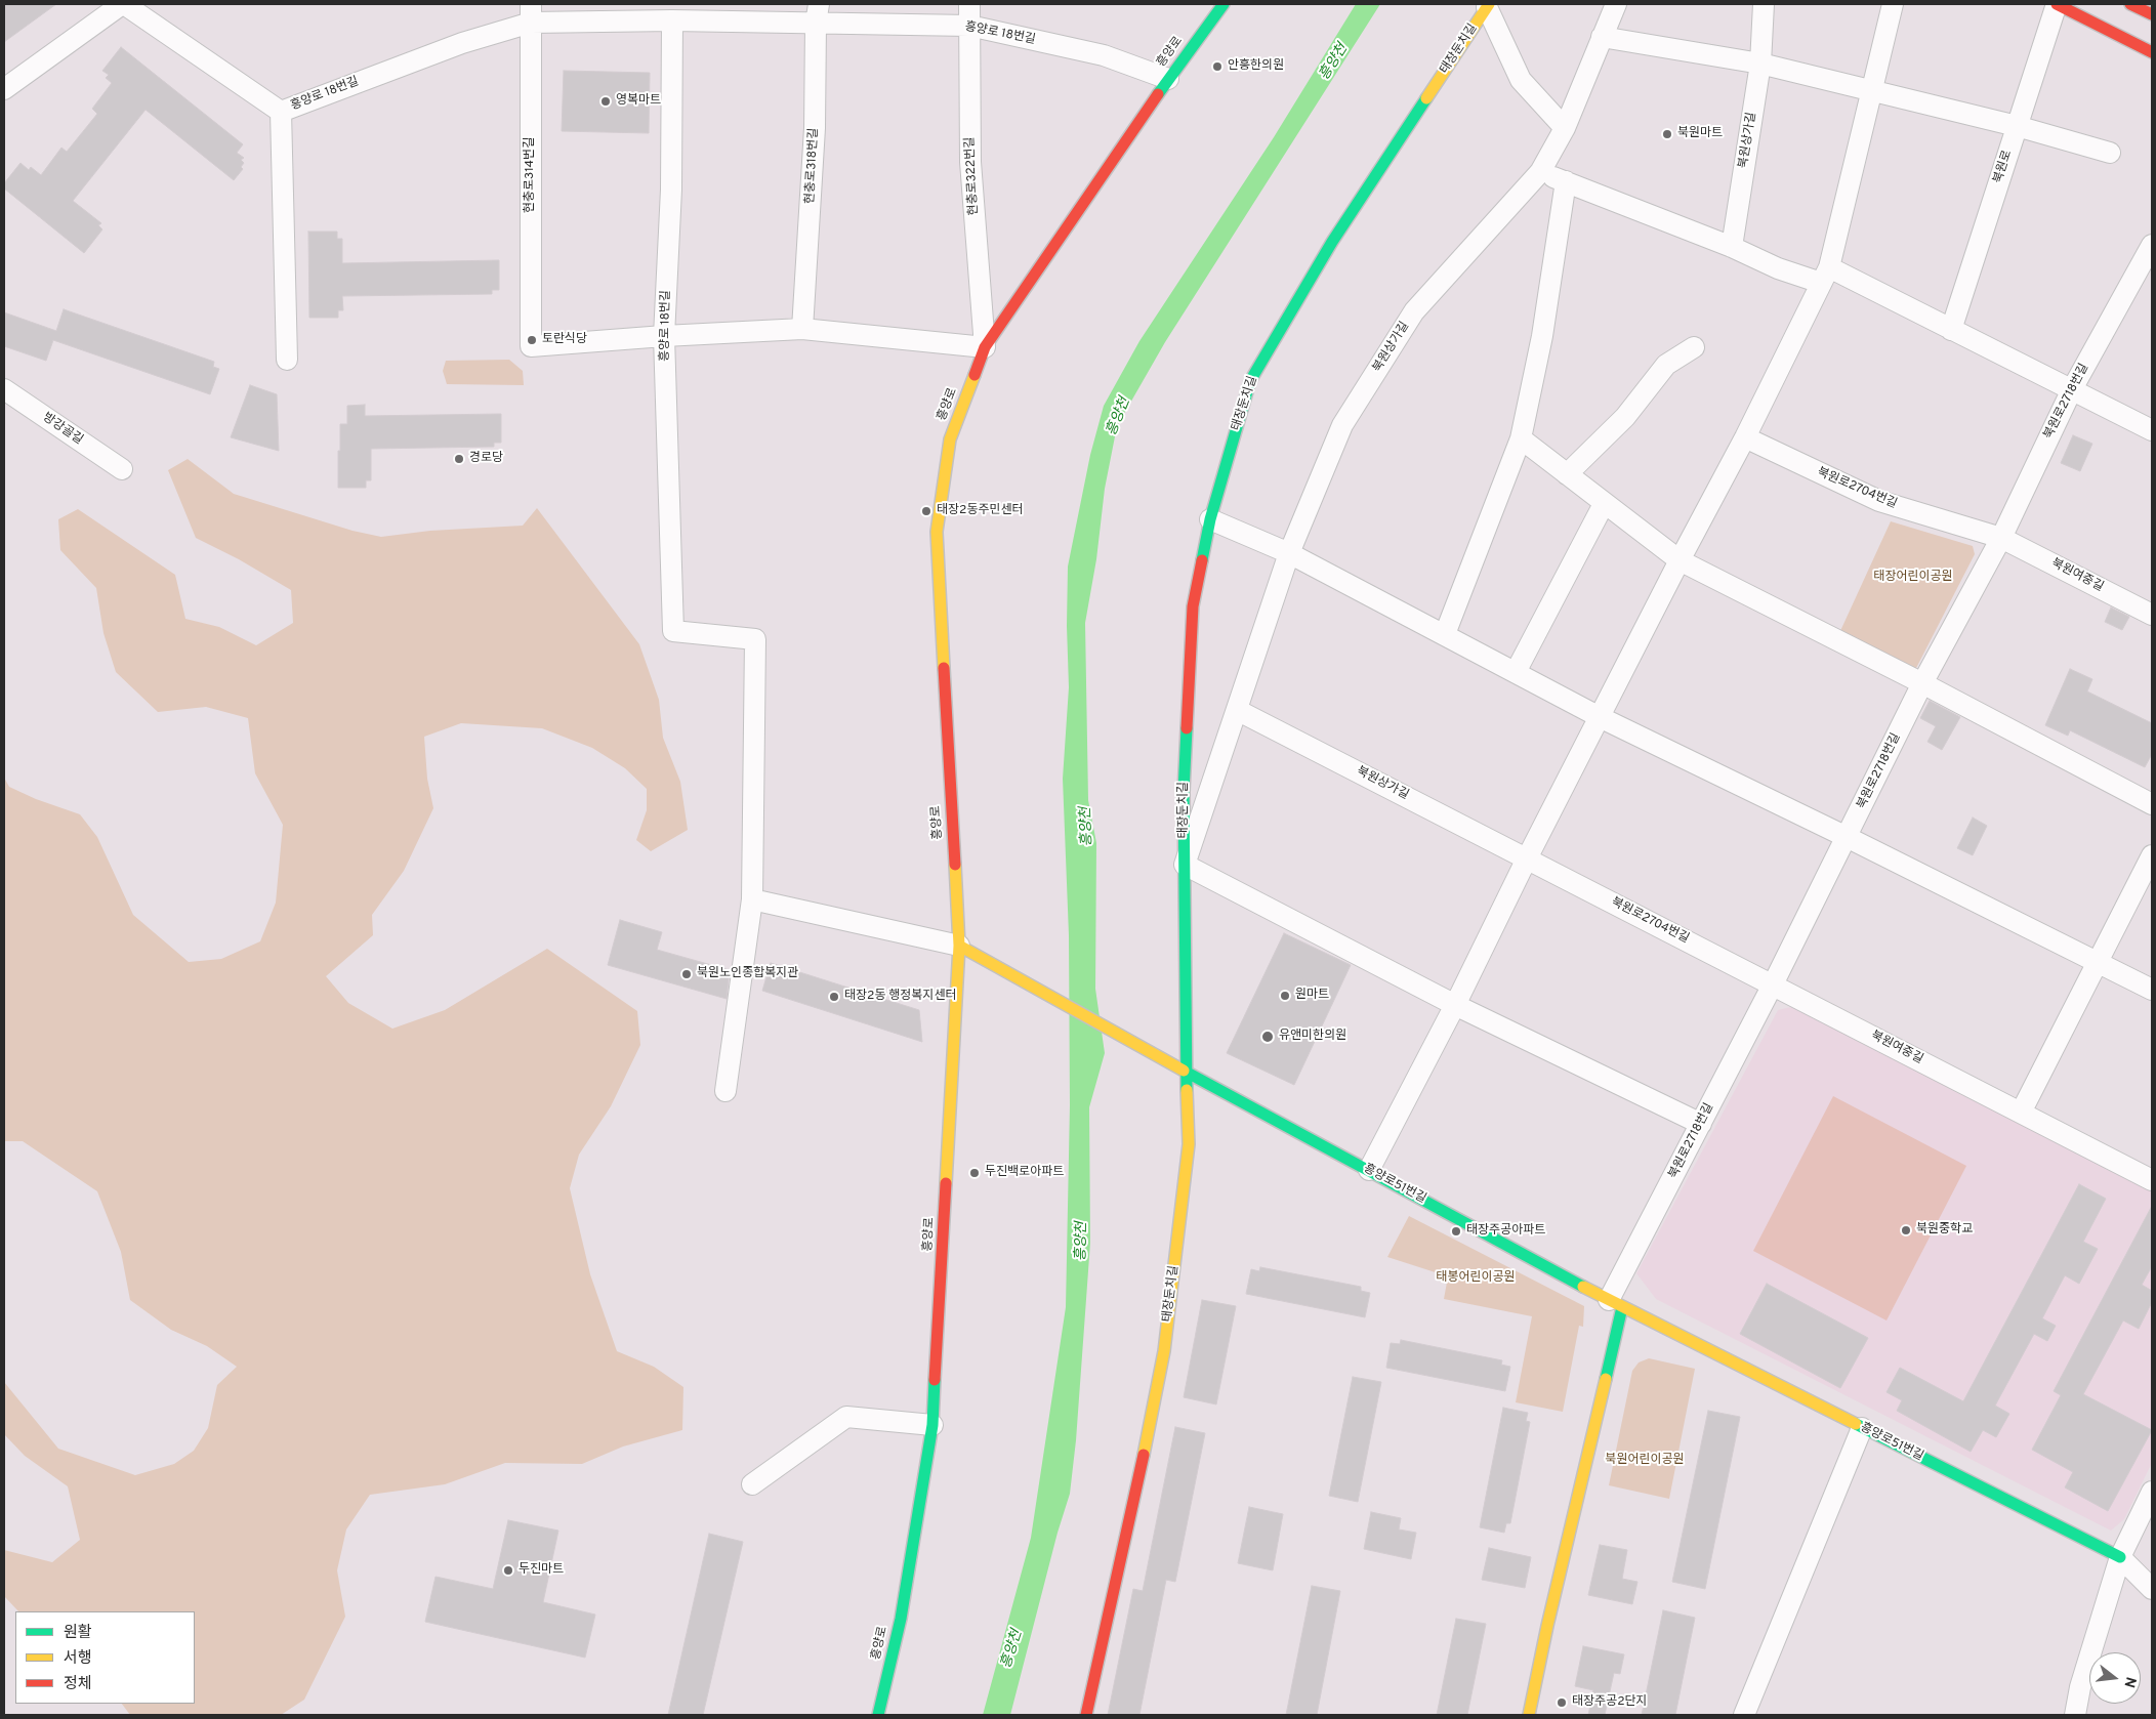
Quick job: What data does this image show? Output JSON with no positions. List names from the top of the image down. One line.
{"streets":{"street":["흥양로 18번길","태장둔치길","흥양로","북원상가길","현충로318번길","북원로","현충로314번길","현충로322번길","북원로2718번길","방강골길","북원로2704번길","북원여중길","흥양로51번길"]},"crossings":[["흥양로 18번길","흥양로"],["흥양로 18번길","현충로318번길"],["흥양로 18번길","현충로314번길"],["흥양로 18번길","현충로322번길"],["태장둔치길","북원상가길"],["태장둔치길","흥양로51번길"],["흥양로","현충로322번길"],["흥양로","흥양로51번길"],["북원상가길","북원로2704번길"],["북원로2718번길","북원로2704번길"],["북원로2718번길","북원여중길"],["북원로2718번길","흥양로51번길"],["북원로2704번길","북원여중길"]],"water":["흥양천"],"parks":["태장어린이공원","태봉어린이공원","북원어린이공원"],"places":["안흥한의원","영복마트","북원마트","토란식당","경로당","태장2동주민센터","북원노인종합복지관","원마트","태장2동 행정복지센터","유앤미한의원","두진백로아파트","북원중학교","태장주공아파트","두진마트","태장주공2단지"],"legend":["원활","서행","정체"],"north":"right"}
